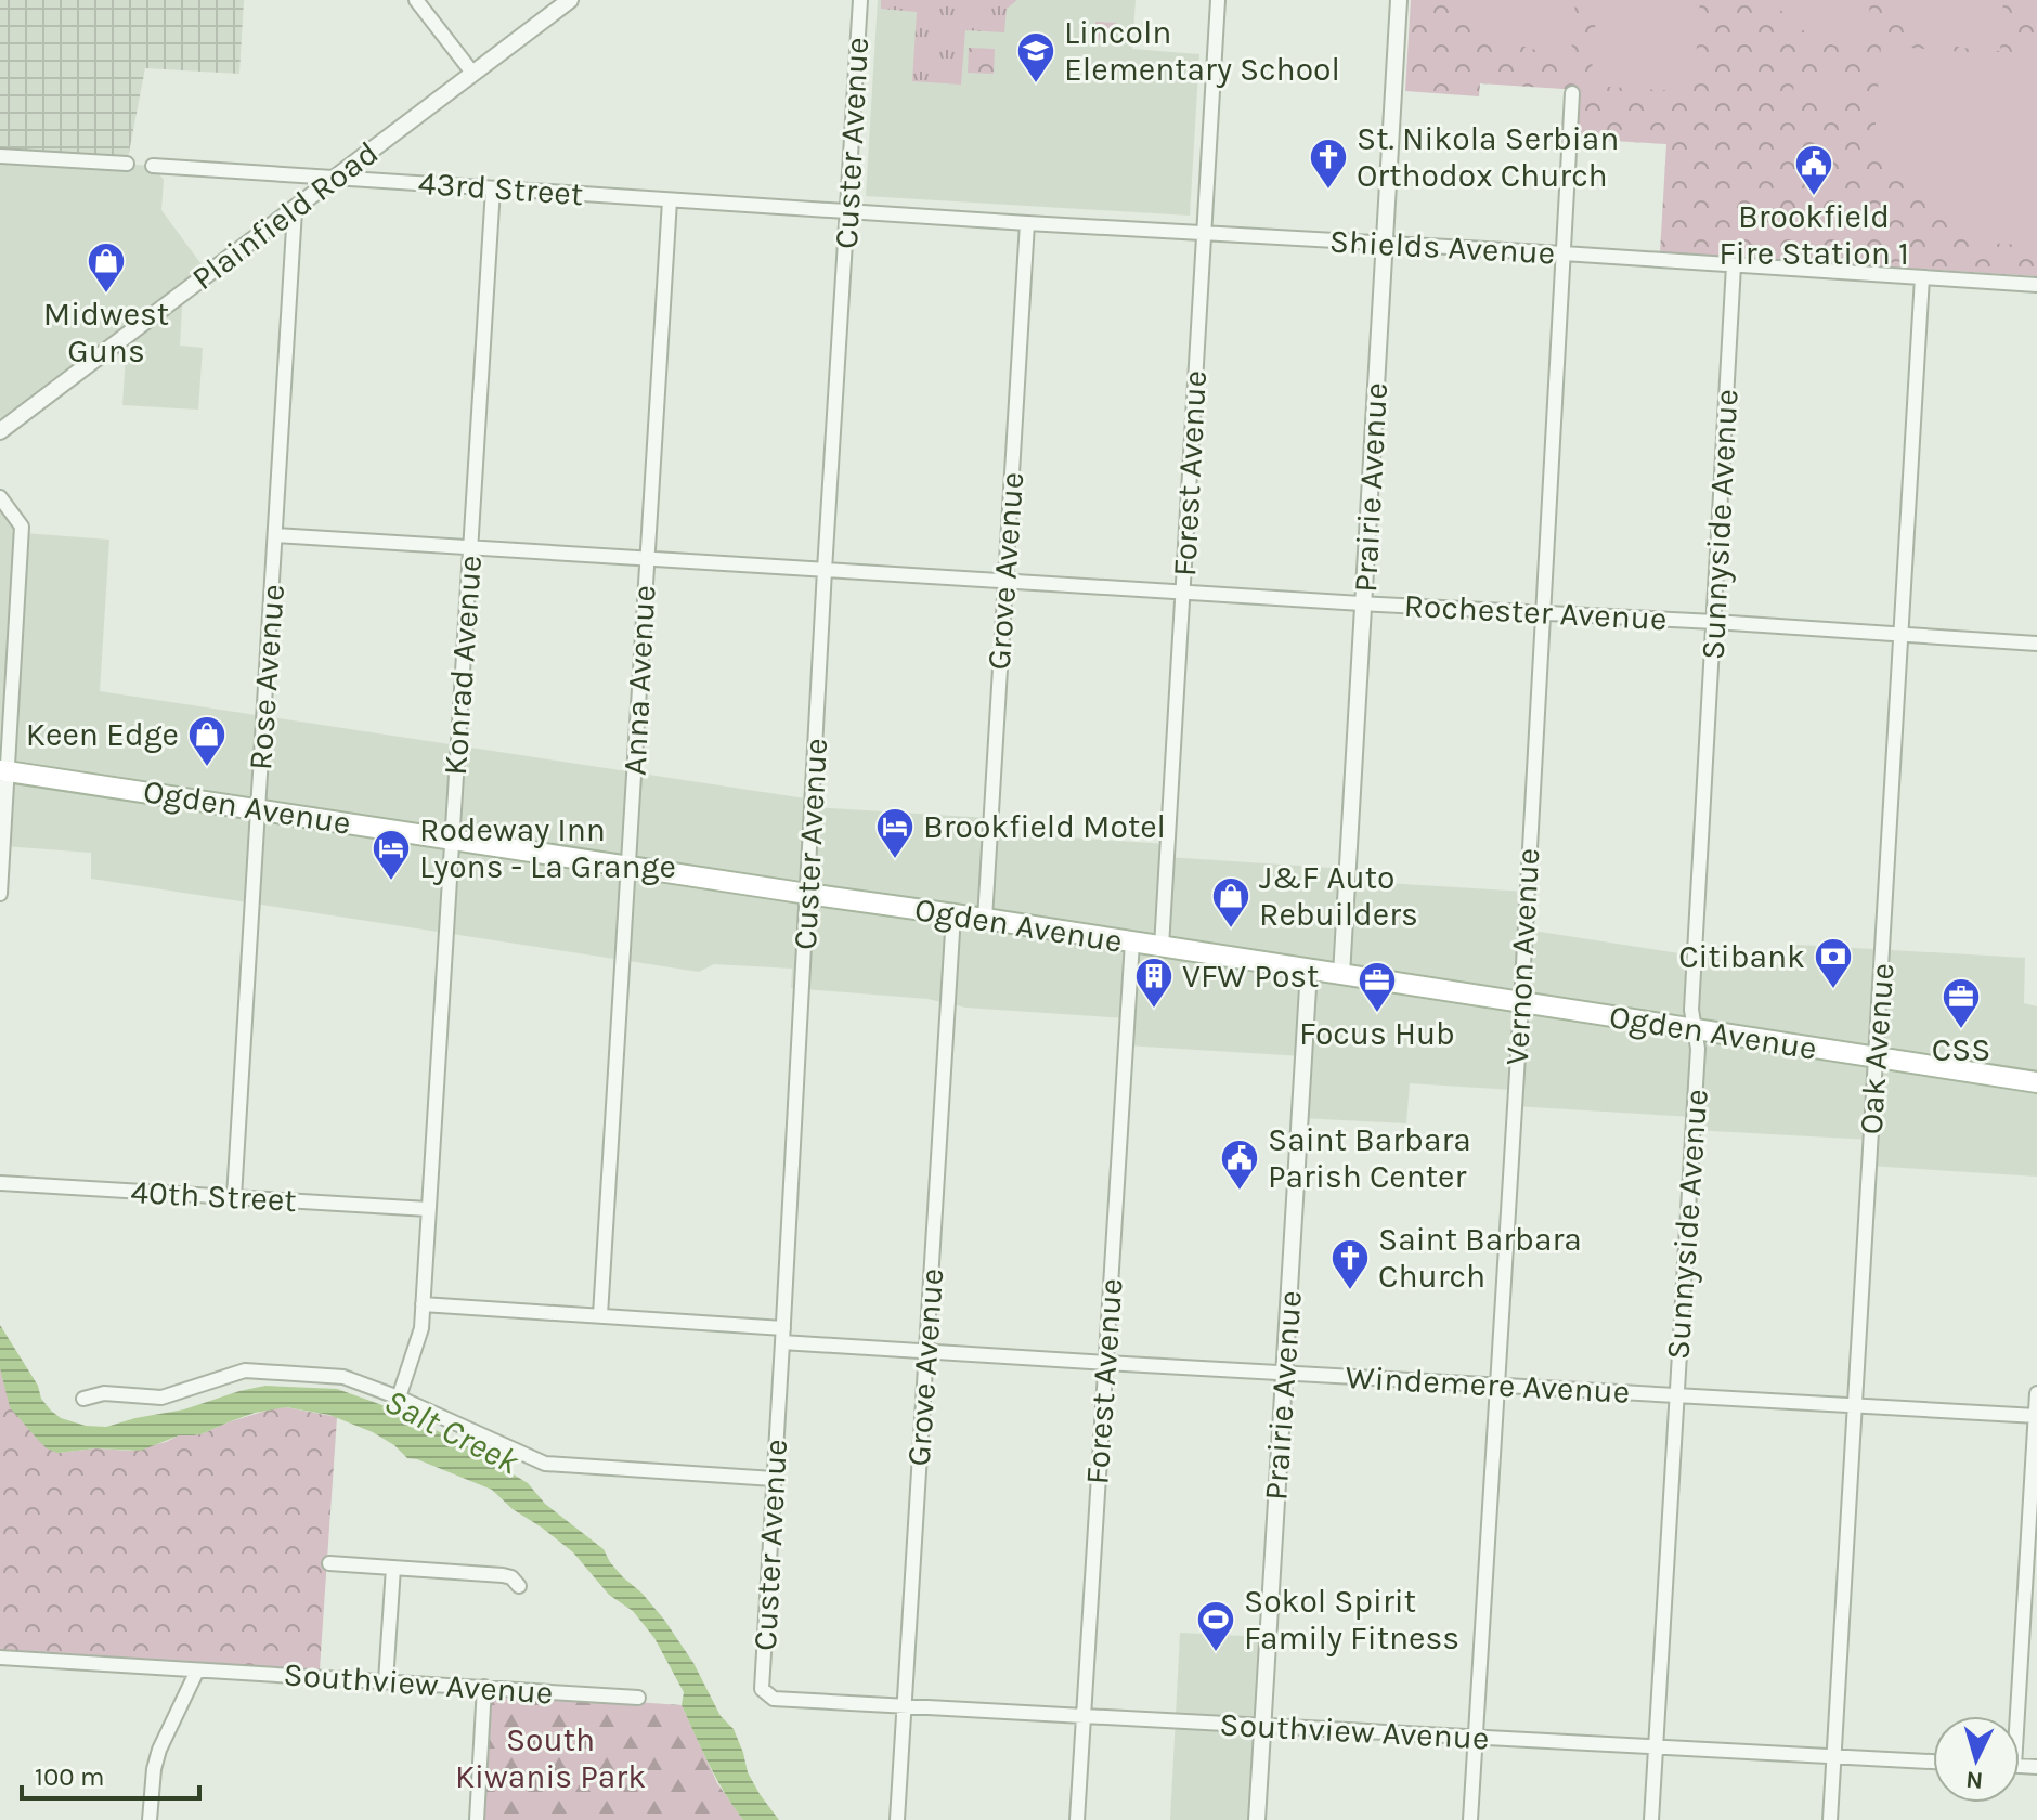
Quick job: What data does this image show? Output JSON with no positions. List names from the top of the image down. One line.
{"streets":{"main road":["Ogden Avenue"],"street":["Custer Avenue","43rd Street","Plainfield Road","Shields Avenue","Forest Avenue","Prairie Avenue","Sunnyside Avenue","Grove Avenue","Rochester Avenue","Konrad Avenue","Rose Avenue","Anna Avenue","Vernon Avenue","Oak Avenue","40th Street","Windemere Avenue","Southview Avenue"]},"crossings":[["Custer Avenue","43rd Street"],["Custer Avenue","Shields Avenue"],["Custer Avenue","Rochester Avenue"],["Custer Avenue","Ogden Avenue"],["Custer Avenue","Windemere Avenue"],["Custer Avenue","Southview Avenue"],["43rd Street","Plainfield Road"],["43rd Street","Shields Avenue"],["43rd Street","Konrad Avenue"],["43rd Street","Anna Avenue"],["Plainfield Road","Rose Avenue"],["Shields Avenue","Forest Avenue"],["Shields Avenue","Prairie Avenue"],["Shields Avenue","Sunnyside Avenue"],["Shields Avenue","Grove Avenue"],["Shields Avenue","Vernon Avenue"],["Shields Avenue","Oak Avenue"],["Forest Avenue","Rochester Avenue"],["Forest Avenue","Ogden Avenue"],["Forest Avenue","Windemere Avenue"],["Forest Avenue","Southview Avenue"],["Prairie Avenue","Rochester Avenue"],["Prairie Avenue","Ogden Avenue"],["Prairie Avenue","Windemere Avenue"],["Prairie Avenue","Southview Avenue"],["Sunnyside Avenue","Rochester Avenue"],["Sunnyside Avenue","Ogden Avenue"],["Sunnyside Avenue","Windemere Avenue"],["Sunnyside Avenue","Southview Avenue"],["Grove Avenue","Rochester Avenue"],["Grove Avenue","Ogden Avenue"],["Grove Avenue","Windemere Avenue"],["Grove Avenue","Southview Avenue"],["Rochester Avenue","Konrad Avenue"],["Rochester Avenue","Rose Avenue"],["Rochester Avenue","Anna Avenue"],["Rochester Avenue","Vernon Avenue"],["Rochester Avenue","Oak Avenue"],["Konrad Avenue","Ogden Avenue"],["Konrad Avenue","40th Street"],["Rose Avenue","Ogden Avenue"],["Rose Avenue","40th Street"],["Anna Avenue","Ogden Avenue"],["Ogden Avenue","Vernon Avenue"],["Ogden Avenue","Oak Avenue"],["Vernon Avenue","Windemere Avenue"],["Vernon Avenue","Southview Avenue"],["Oak Avenue","Windemere Avenue"],["Oak Avenue","Southview Avenue"]],"water":["Salt Creek"],"parks":["South Kiwanis Park"],"places":{"school or university":["Lincoln Elementary School"],"church":["St. Nikola Serbian Orthodox Church","Saint Barbara Church"],"public building":["Brookfield Fire Station 1","Saint Barbara Parish Center"],"shop":["Midwest Guns","Keen Edge","J&F Auto Rebuilders"],"hotel":["Brookfield Motel","Rodeway Inn Lyons - La Grange"],"bank":["Citibank"],"building":["VFW Post"],"office":["Focus Hub","CSS"],"sports":["Sokol Spirit Family Fitness"]},"scale_bar":"100 m","north":"bottom"}
